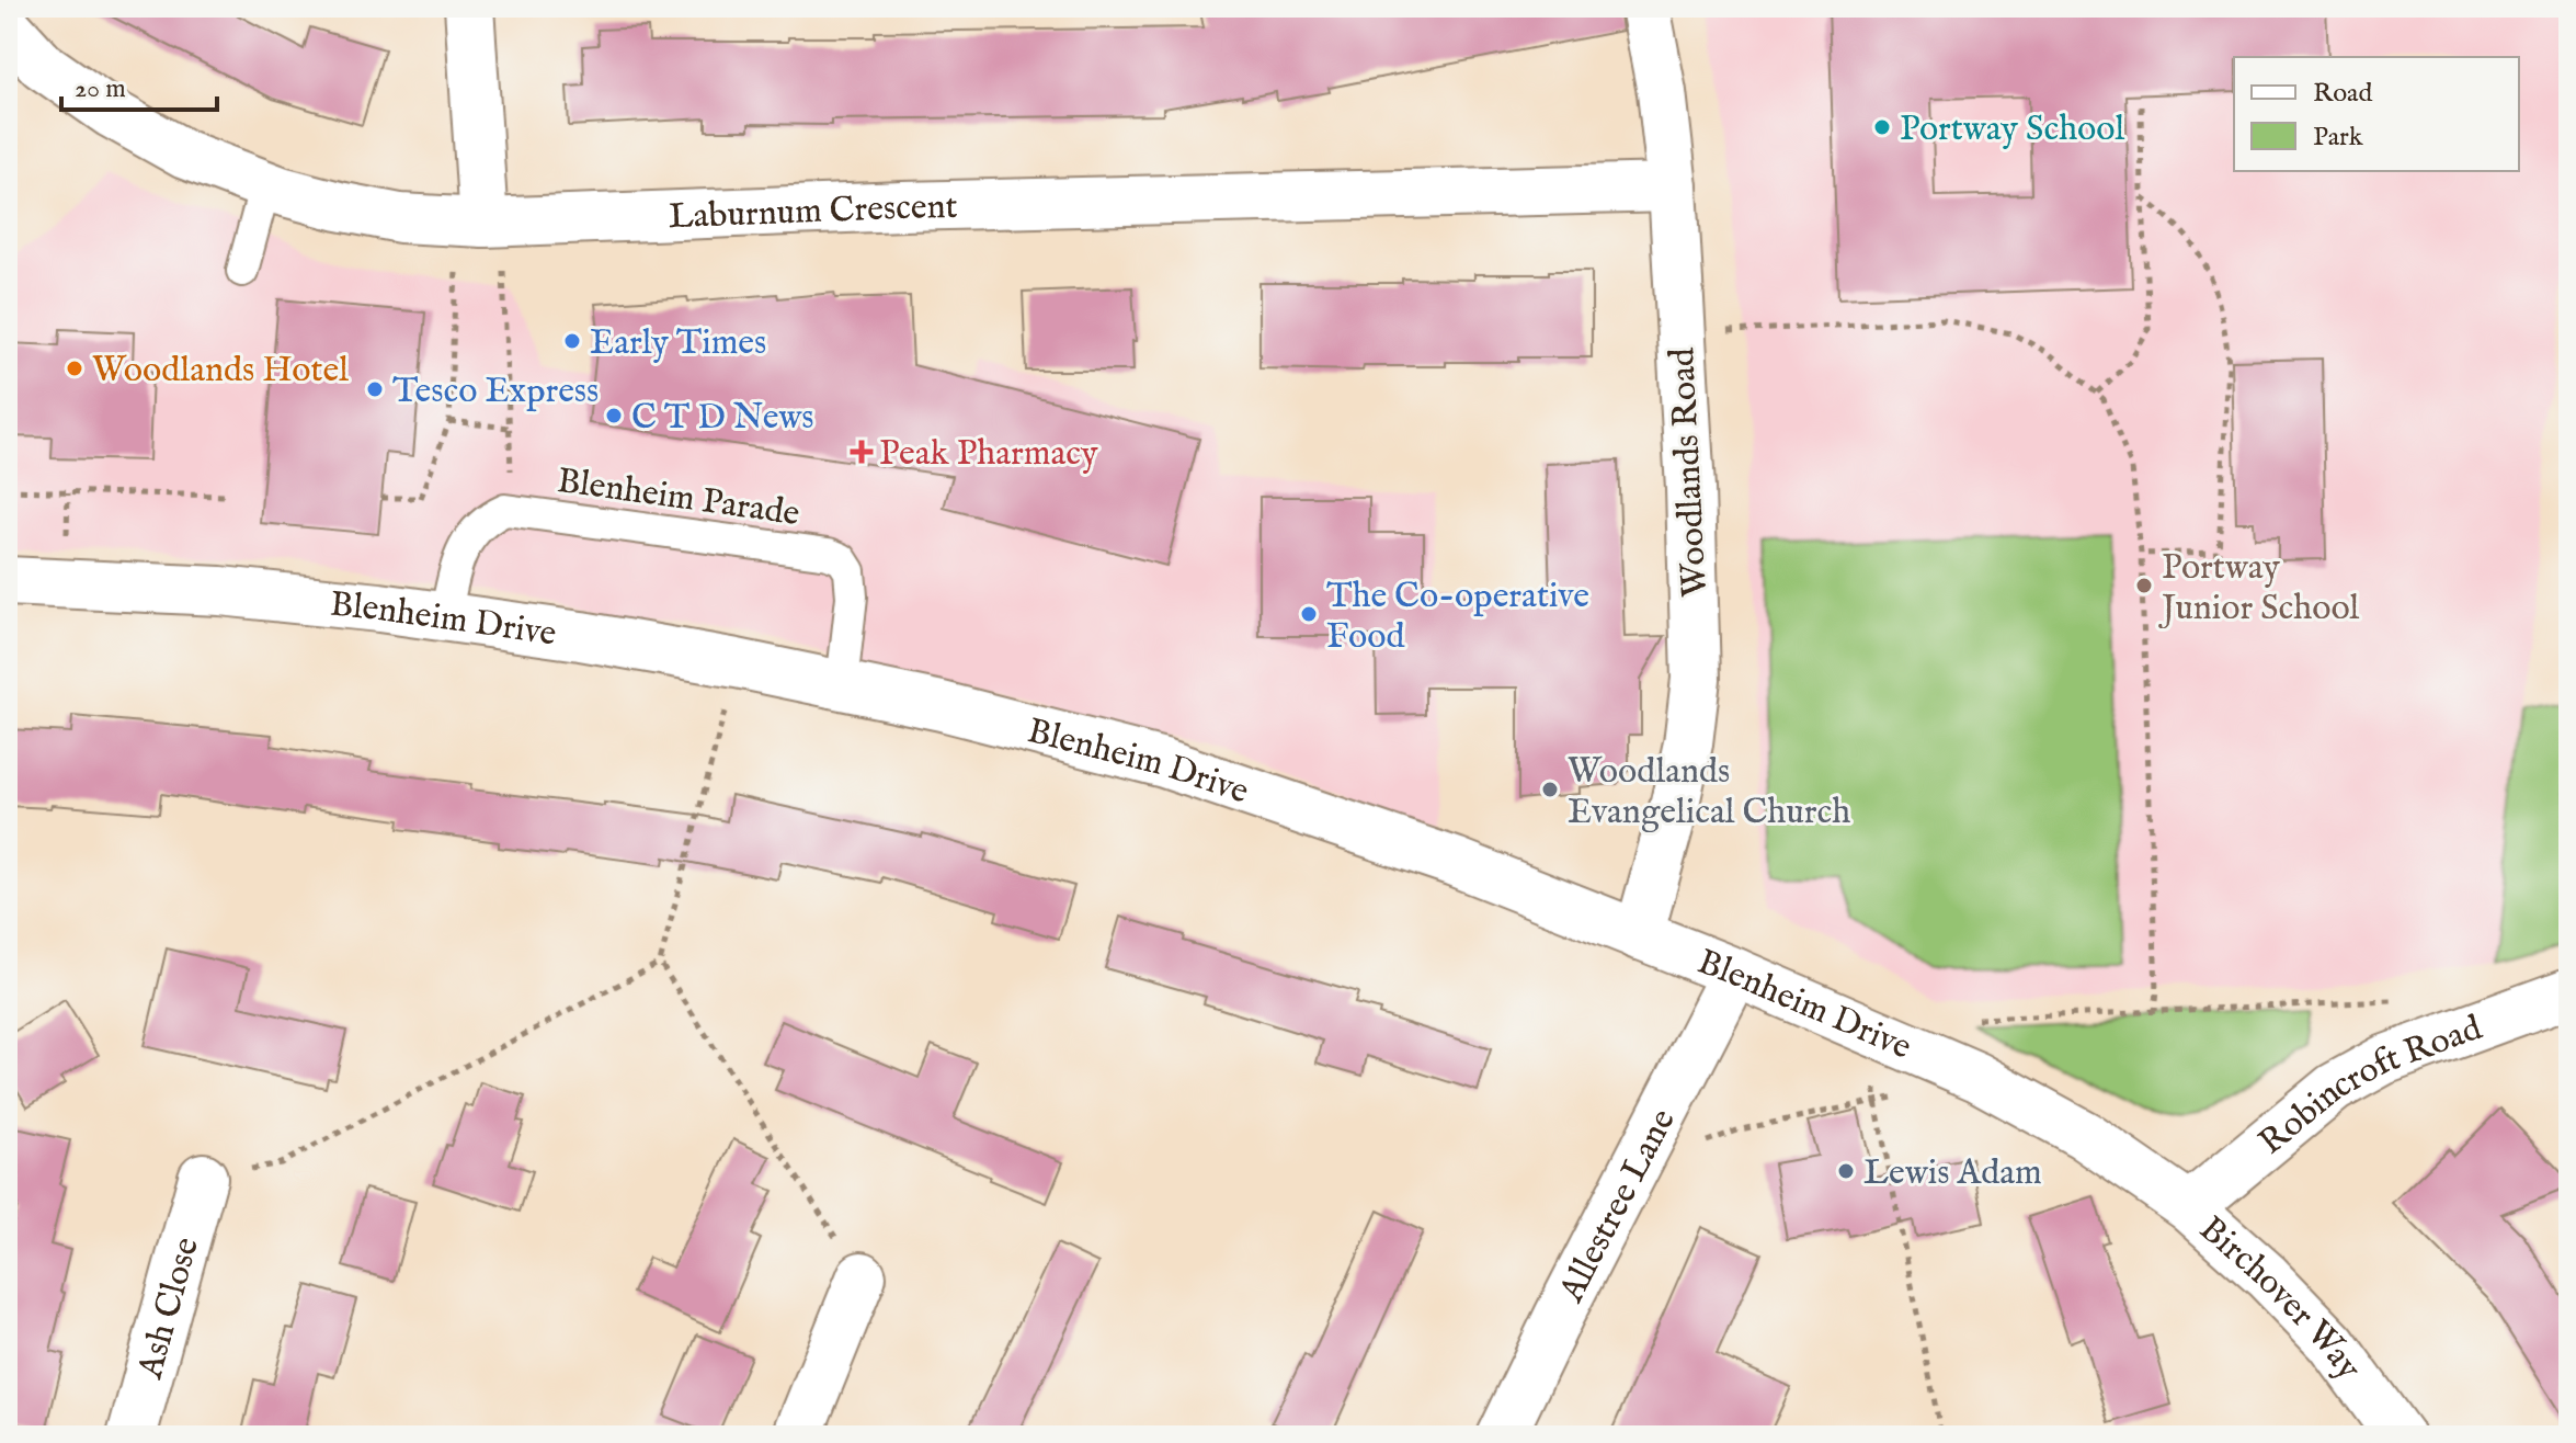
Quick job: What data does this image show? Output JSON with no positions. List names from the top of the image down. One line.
{"streets":{"street":["Laburnum Crescent","Woodlands Road","Blenheim Drive","Robincroft Road","Allestree Lane","Birchover Way","Ash Close"],"lane":["Blenheim Parade"]},"crossings":[["Laburnum Crescent","Woodlands Road"],["Woodlands Road","Blenheim Drive"],["Blenheim Parade","Blenheim Drive"],["Blenheim Drive","Robincroft Road"],["Blenheim Drive","Allestree Lane"],["Blenheim Drive","Birchover Way"],["Robincroft Road","Birchover Way"]],"places":{"other":["Portway School","Early Times","Woodlands Hotel","Tesco Express","C T D News","Portway Junior School","The Co-operative Food","Woodlands Evangelical Church","Lewis Adam"],"health":["Peak Pharmacy"]},"legend":["Road","Park"],"scale_bar":"20 m"}
